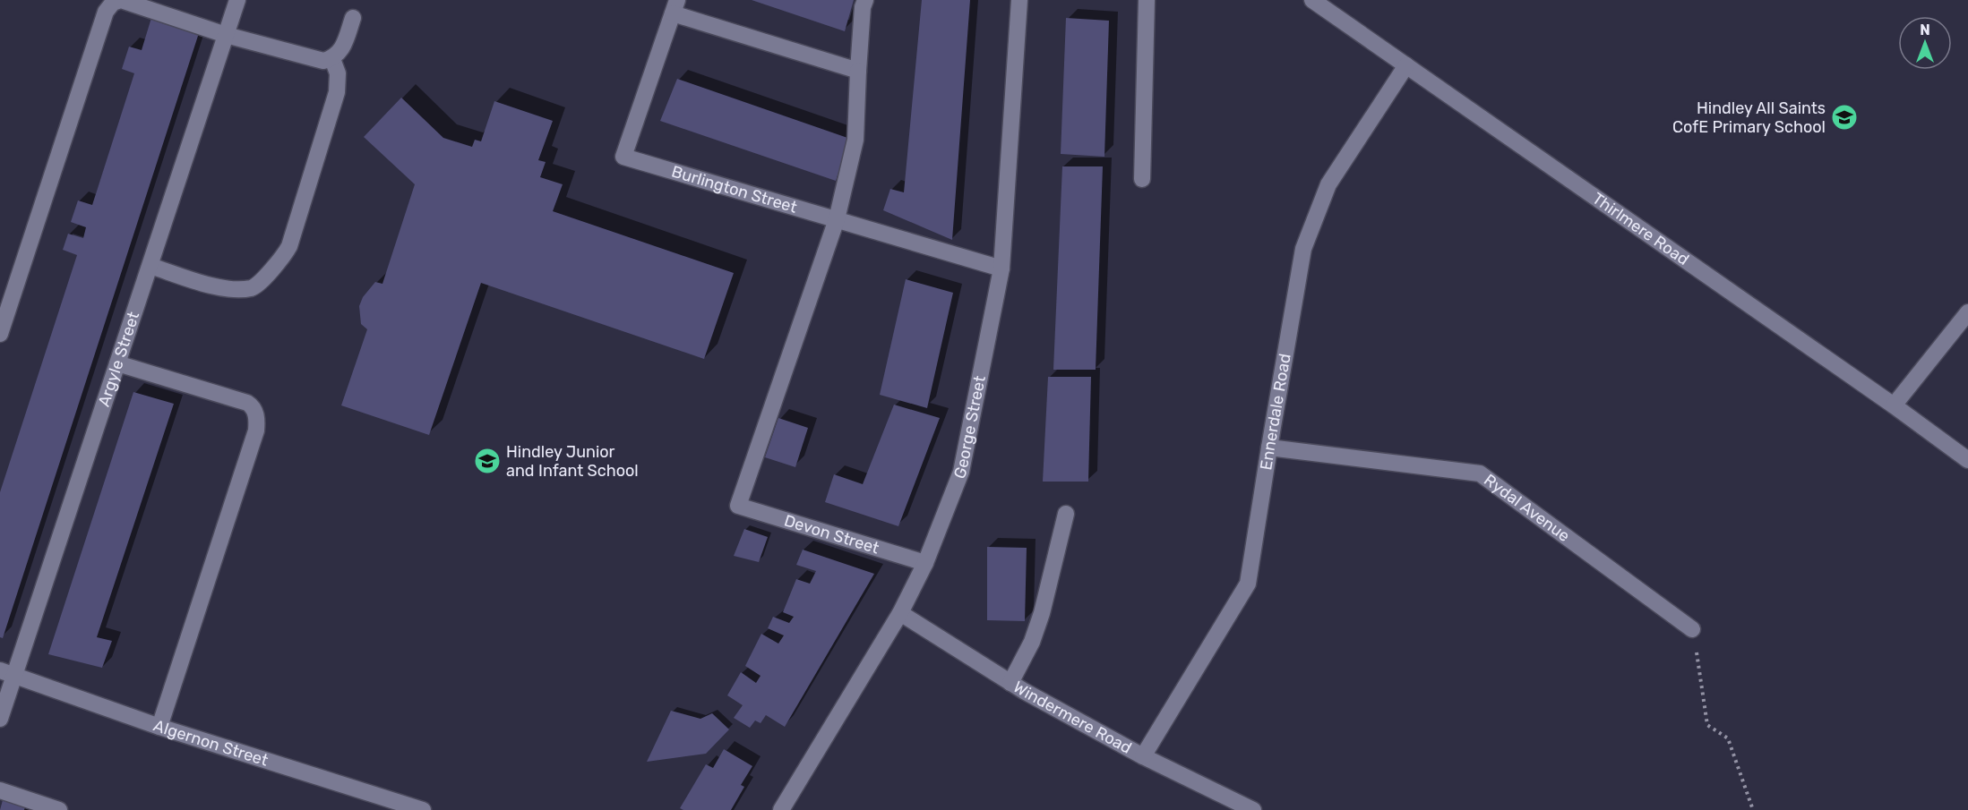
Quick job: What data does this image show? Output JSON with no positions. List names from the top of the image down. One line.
{"streets":{"street":["Burlington Street","Thirlmere Road","Argyle Street","Ennerdale Road","George Street","Rydal Avenue","Devon Street","Windermere Road","Algernon Street"]},"crossings":[["Burlington Street","George Street"],["Burlington Street","Devon Street"],["Thirlmere Road","Ennerdale Road"],["Argyle Street","Algernon Street"],["Ennerdale Road","Rydal Avenue"],["Ennerdale Road","Windermere Road"],["George Street","Devon Street"],["George Street","Windermere Road"]],"places":{"school or university":["Hindley All Saints CofE Primary School","Hindley Junior and Infant School"]},"north":"top"}
